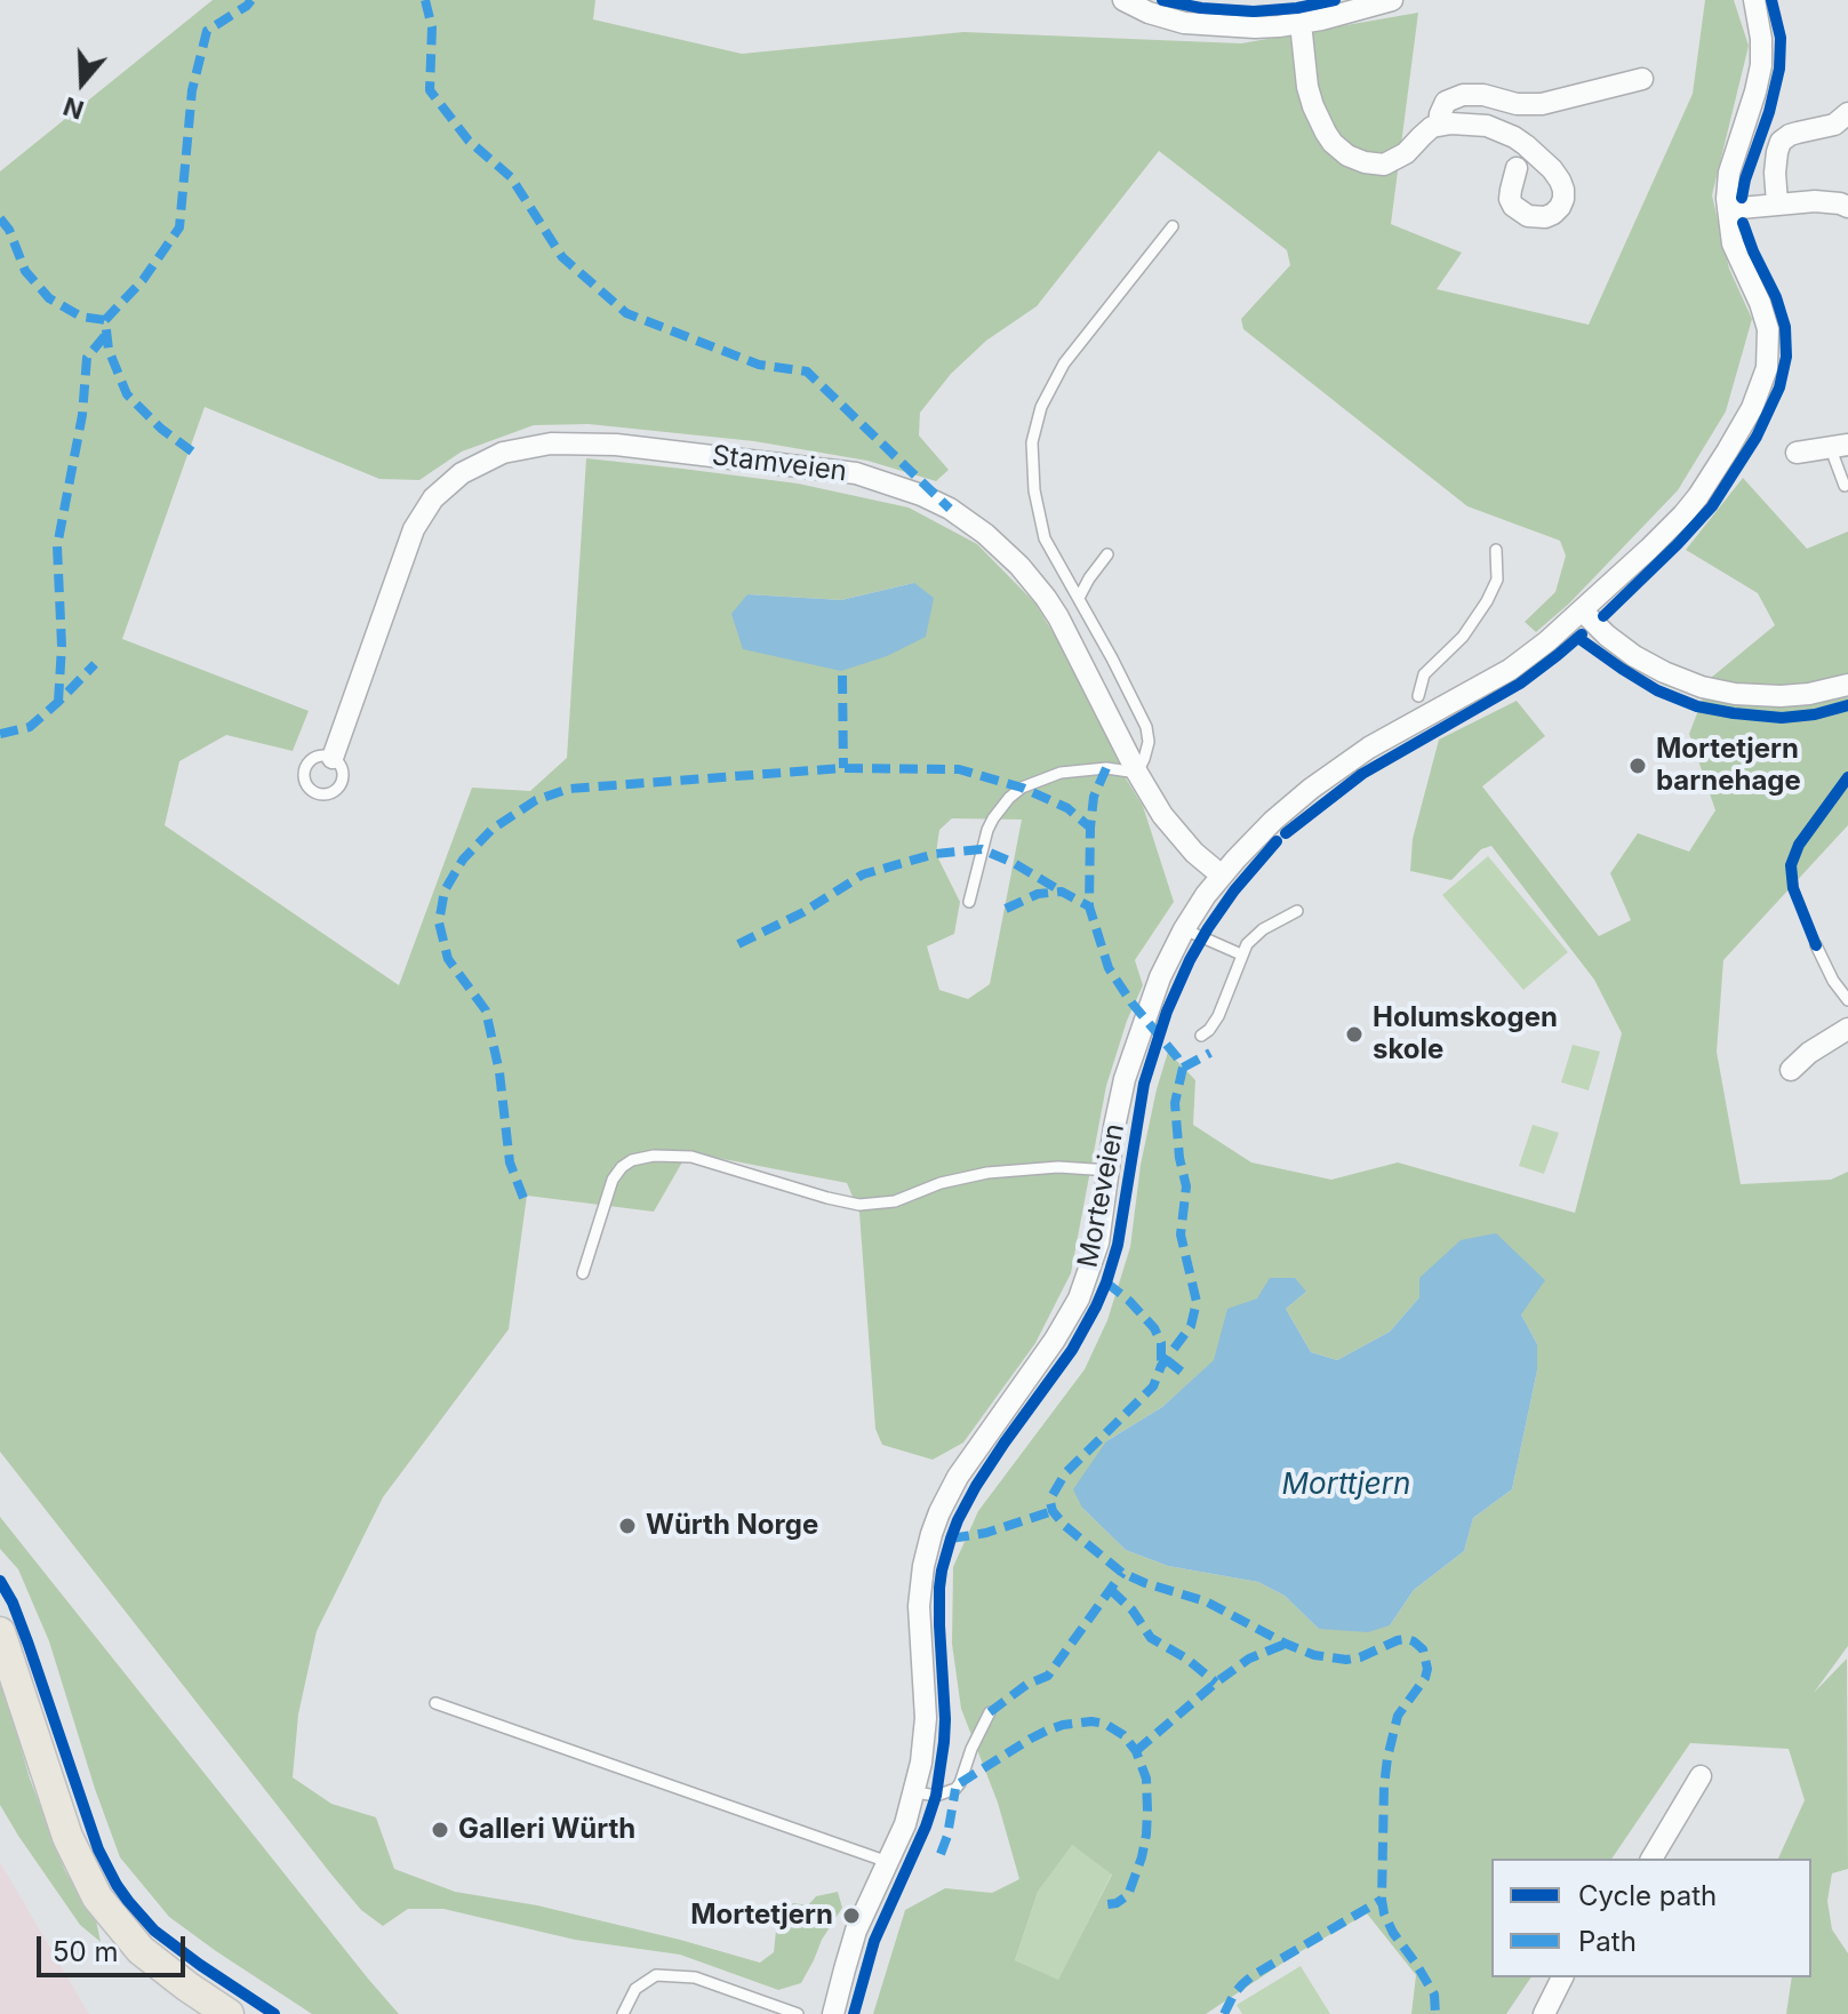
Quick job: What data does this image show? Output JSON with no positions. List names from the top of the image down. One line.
{"streets":{"street":["Stamveien","Morteveien"]},"crossings":[["Stamveien","Morteveien"]],"water":["Morttjern"],"places":["Mortetjern barnehage","Holumskogen skole","Würth Norge","Galleri Würth","Mortetjern"],"legend":["Cycle path","Path"],"scale_bar":"50 m","north":"bottom"}
